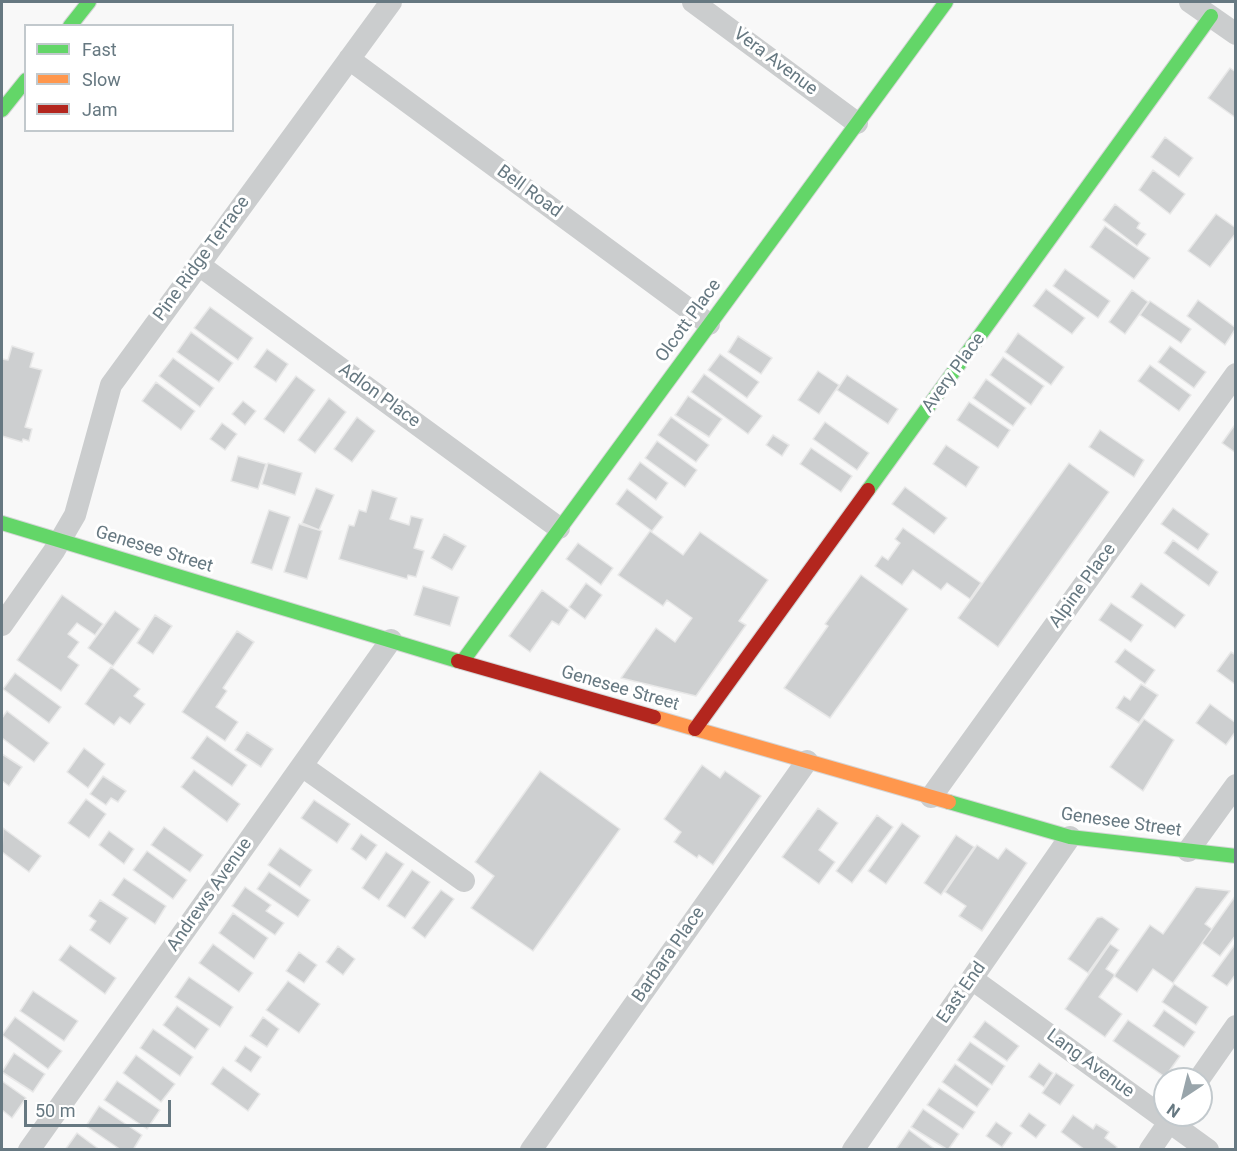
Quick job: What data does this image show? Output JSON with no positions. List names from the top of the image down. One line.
{"streets":{"street":["Vera Avenue","Bell Road","Pine Ridge Terrace","Olcott Place","Avery Place","Adlon Place","Genesee Street","Alpine Place","Andrews Avenue","Barbara Place","East End","Lang Avenue"]},"crossings":[["Vera Avenue","Olcott Place"],["Bell Road","Pine Ridge Terrace"],["Bell Road","Olcott Place"],["Pine Ridge Terrace","Adlon Place"],["Pine Ridge Terrace","Genesee Street"],["Olcott Place","Adlon Place"],["Olcott Place","Genesee Street"],["Avery Place","Genesee Street"],["Genesee Street","Alpine Place"],["Genesee Street","Andrews Avenue"],["Genesee Street","Barbara Place"],["Genesee Street","East End"],["East End","Lang Avenue"]],"legend":["Fast","Slow","Jam"],"scale_bar":"50 m","north":"bottom left"}
